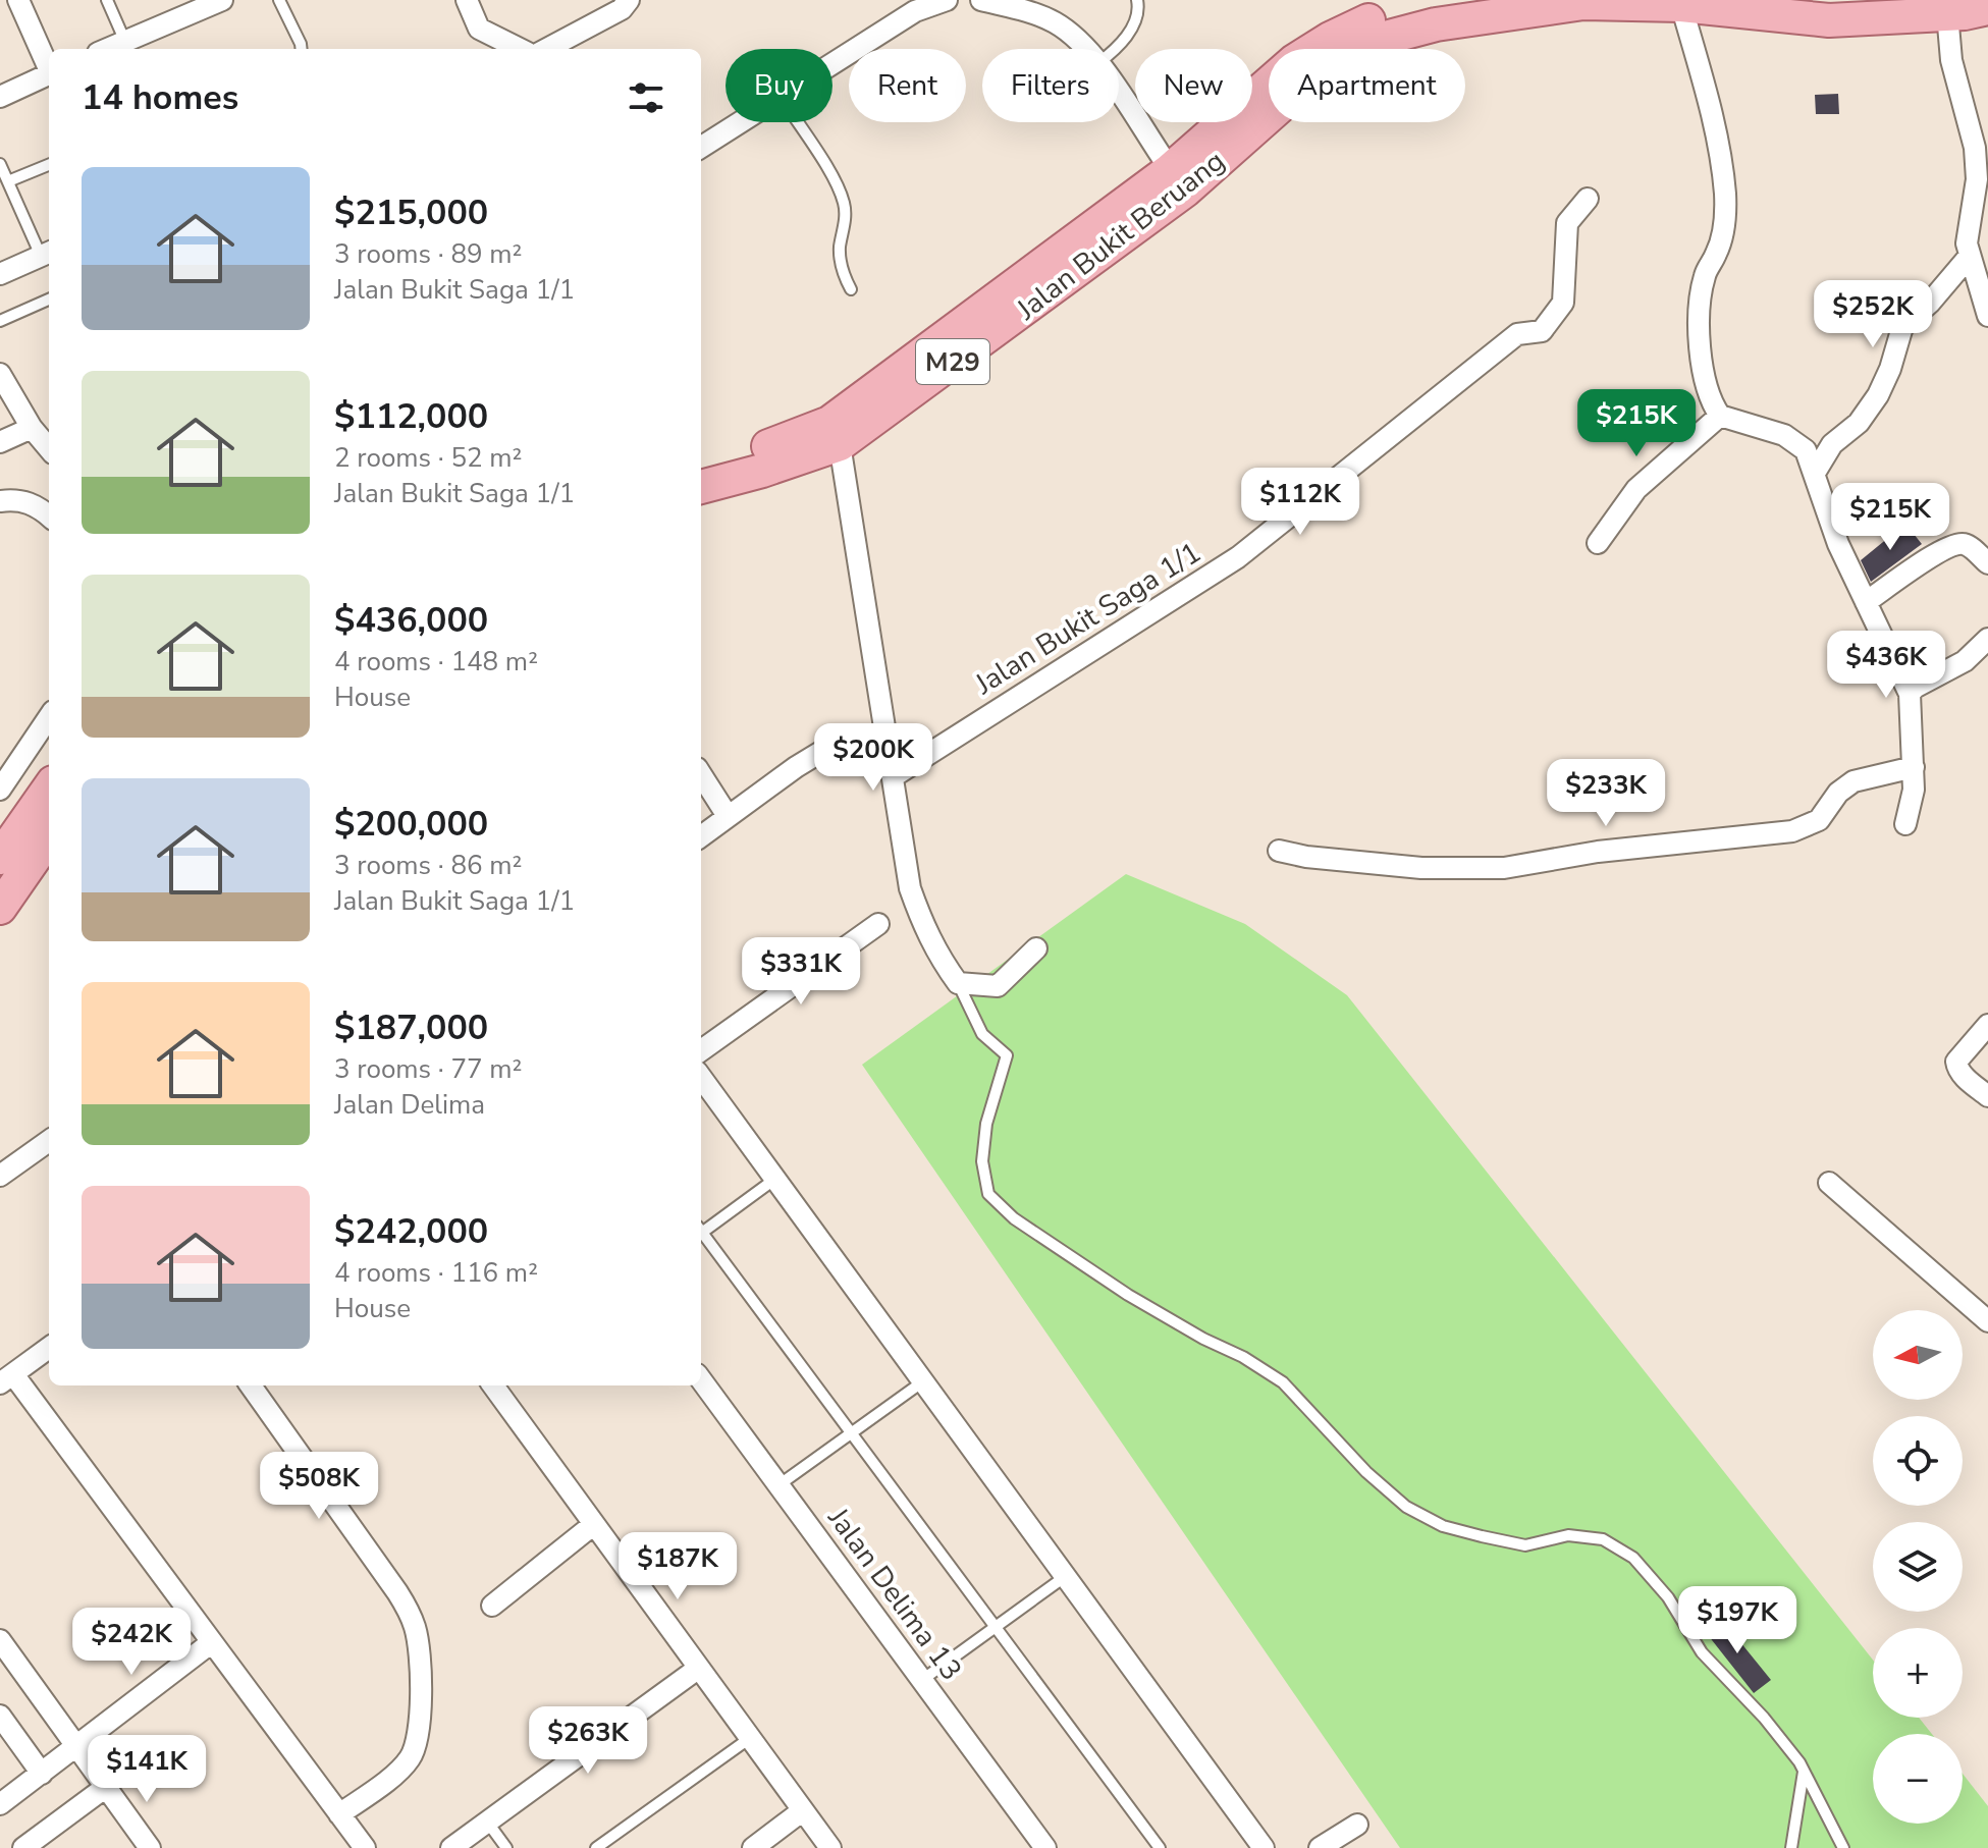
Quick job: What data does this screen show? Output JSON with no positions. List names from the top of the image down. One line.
{"streets":{"main road":["Jalan Bukit Beruang","M29"],"street":["Jalan Bukit Saga 1/1","Jalan Delima 13"]},"north":"left","page":{"chip":["Buy","Rent","Filters","New","Apartment"],"heading":"14 homes","list":[{"name":"$215,000","note":"3 rooms · 89 m² · Jalan Bukit Saga 1/1"},{"name":"$112,000","note":"2 rooms · 52 m² · Jalan Bukit Saga 1/1"},{"name":"$436,000","note":"4 rooms · 148 m² · House"},{"name":"$200,000","note":"3 rooms · 86 m² · Jalan Bukit Saga 1/1"},{"name":"$187,000","note":"3 rooms · 77 m² · Jalan Delima"},{"name":"$242,000","note":"4 rooms · 116 m² · House"}],"price":["$252K","$215K","$112K","$215K","$436K","$200K","$233K","$331K","$508K","$187K","$197K","$242K","$263K","$141K"],"map_buttons":["+","−"]}}
